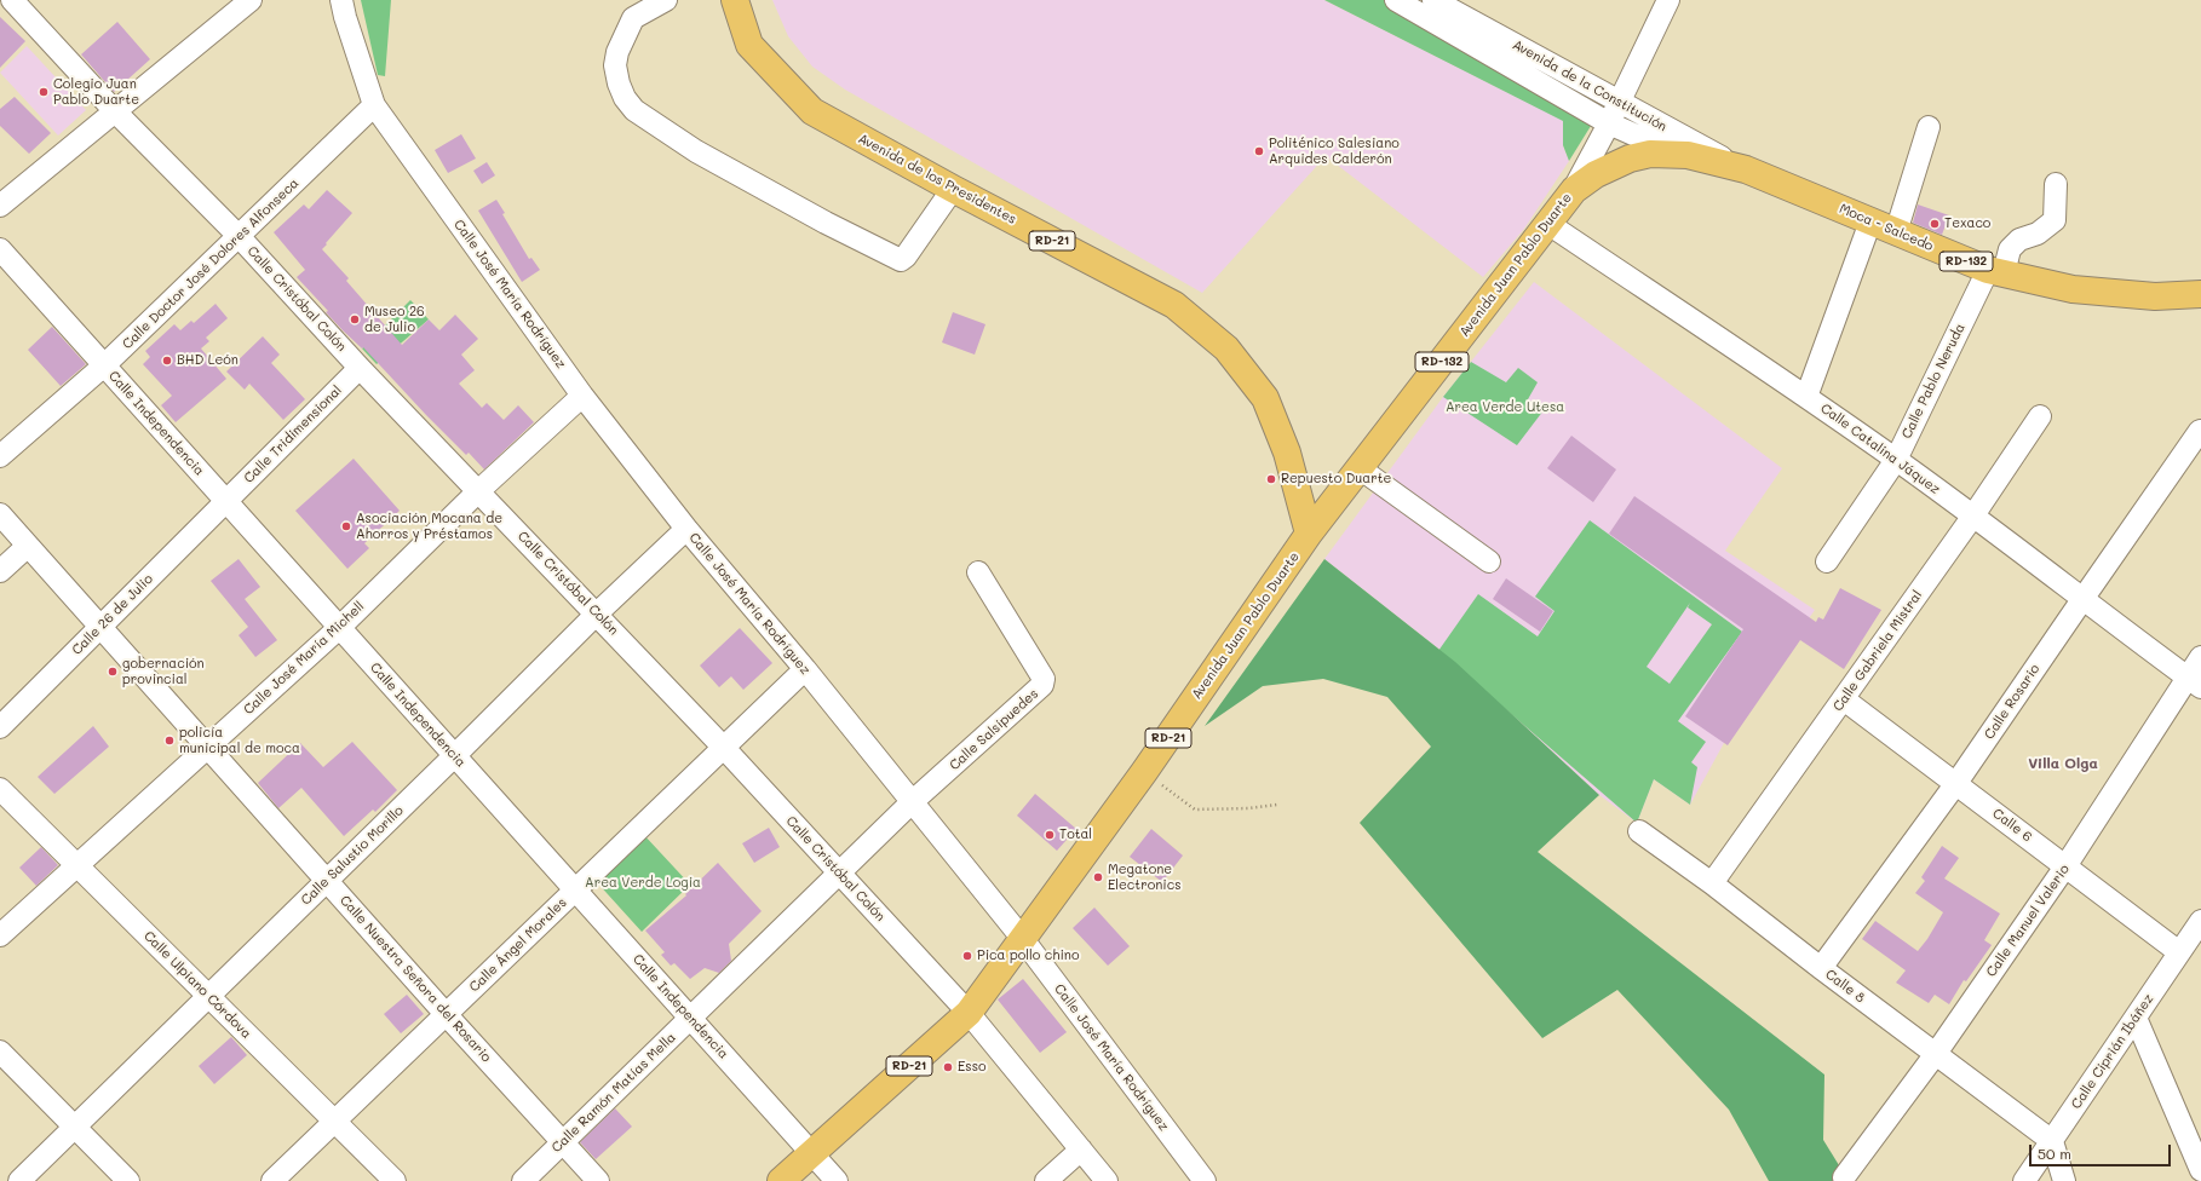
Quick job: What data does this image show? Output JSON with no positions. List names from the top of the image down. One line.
{"streets":{"main road":["Avenida de los Presidentes","Moca - Salcedo","RD-21","RD-132","Avenida Juan Pablo Duarte"],"street":["Avenida de la Constitución","Calle Doctor José Dolores Alfonseca","Calle José María Rodríguez","Calle Cristóbal Colón","Calle Pablo Neruda","Calle Independencia","Calle Tridimensional","Calle Catalina Jáquez","Calle 26 de Julio","Calle Gabriela Mistral","Calle José María Michell","Calle Rosario","Calle Salsipuedes","Calle 6","Calle Salustio Morillo","Calle Manuel Valerio","Calle Ángel Morales","Calle Nuestra Señora del Rosario","Calle Ulpiano Córdova","Calle 8","Calle Ciprián Ibáñez","Calle Ramón Matías Mella"]},"crossings":[["Avenida de la Constitución","Moca - Salcedo"],["Avenida de la Constitución","Avenida Juan Pablo Duarte"],["Avenida de los Presidentes","Avenida Juan Pablo Duarte"],["Moca - Salcedo","Avenida Juan Pablo Duarte"],["Moca - Salcedo","Calle Pablo Neruda"],["Calle Doctor José Dolores Alfonseca","Calle José María Rodríguez"],["Calle Doctor José Dolores Alfonseca","Calle Cristóbal Colón"],["Calle Doctor José Dolores Alfonseca","Calle Independencia"],["Avenida Juan Pablo Duarte","Calle José María Rodríguez"],["Avenida Juan Pablo Duarte","Calle Cristóbal Colón"],["Avenida Juan Pablo Duarte","Calle Independencia"],["Avenida Juan Pablo Duarte","Calle Catalina Jáquez"],["Calle José María Rodríguez","Calle José María Michell"],["Calle José María Rodríguez","Calle Salsipuedes"],["Calle José María Rodríguez","Calle Salustio Morillo"],["Calle José María Rodríguez","Calle Ángel Morales"],["Calle José María Rodríguez","Calle Ramón Matías Mella"],["Calle Cristóbal Colón","Calle Tridimensional"],["Calle Cristóbal Colón","Calle José María Michell"],["Calle Cristóbal Colón","Calle Salustio Morillo"],["Calle Cristóbal Colón","Calle Ángel Morales"],["Calle Cristóbal Colón","Calle Ramón Matías Mella"],["Calle Pablo Neruda","Calle Catalina Jáquez"],["Calle Independencia","Calle Tridimensional"],["Calle Independencia","Calle 26 de Julio"],["Calle Independencia","Calle José María Michell"],["Calle Independencia","Calle Salustio Morillo"],["Calle Independencia","Calle Ángel Morales"],["Calle Independencia","Calle Ramón Matías Mella"],["Calle Tridimensional","Calle 26 de Julio"],["Calle Catalina Jáquez","Calle Gabriela Mistral"],["Calle Catalina Jáquez","Calle Rosario"],["Calle Catalina Jáquez","Calle Manuel Valerio"],["Calle 26 de Julio","Calle Nuestra Señora del Rosario"],["Calle Gabriela Mistral","Calle 6"],["Calle Gabriela Mistral","Calle 8"],["Calle José María Michell","Calle Nuestra Señora del Rosario"],["Calle José María Michell","Calle Ulpiano Córdova"],["Calle Rosario","Calle 6"],["Calle Rosario","Calle 8"],["Calle Salsipuedes","Calle Ramón Matías Mella"],["Calle 6","Calle Manuel Valerio"],["Calle 6","Calle Ciprián Ibáñez"],["Calle Salustio Morillo","Calle Nuestra Señora del Rosario"],["Calle Salustio Morillo","Calle Ulpiano Córdova"],["Calle Manuel Valerio","Calle 8"],["Calle Ángel Morales","Calle Nuestra Señora del Rosario"],["Calle Ángel Morales","Calle Ulpiano Córdova"],["Calle Nuestra Señora del Rosario","Calle Ramón Matías Mella"],["Calle 8","Calle Ciprián Ibáñez"]],"districts":["Villa Olga"],"parks":["Area Verde Utesa","Area Verde Logia"],"places":["Colegio Juan Pablo Duarte","Politénico Salesiano Arquides Calderón","Texaco","Museo 26 de Julio","BHD León","Repuesto Duarte","Asociación Mocana de Ahorros y Préstamos","gobernación provincial","policía municipal de moca","Total","Megatone Electronics","Pica pollo chino","Esso"],"scale_bar":"50 m"}
